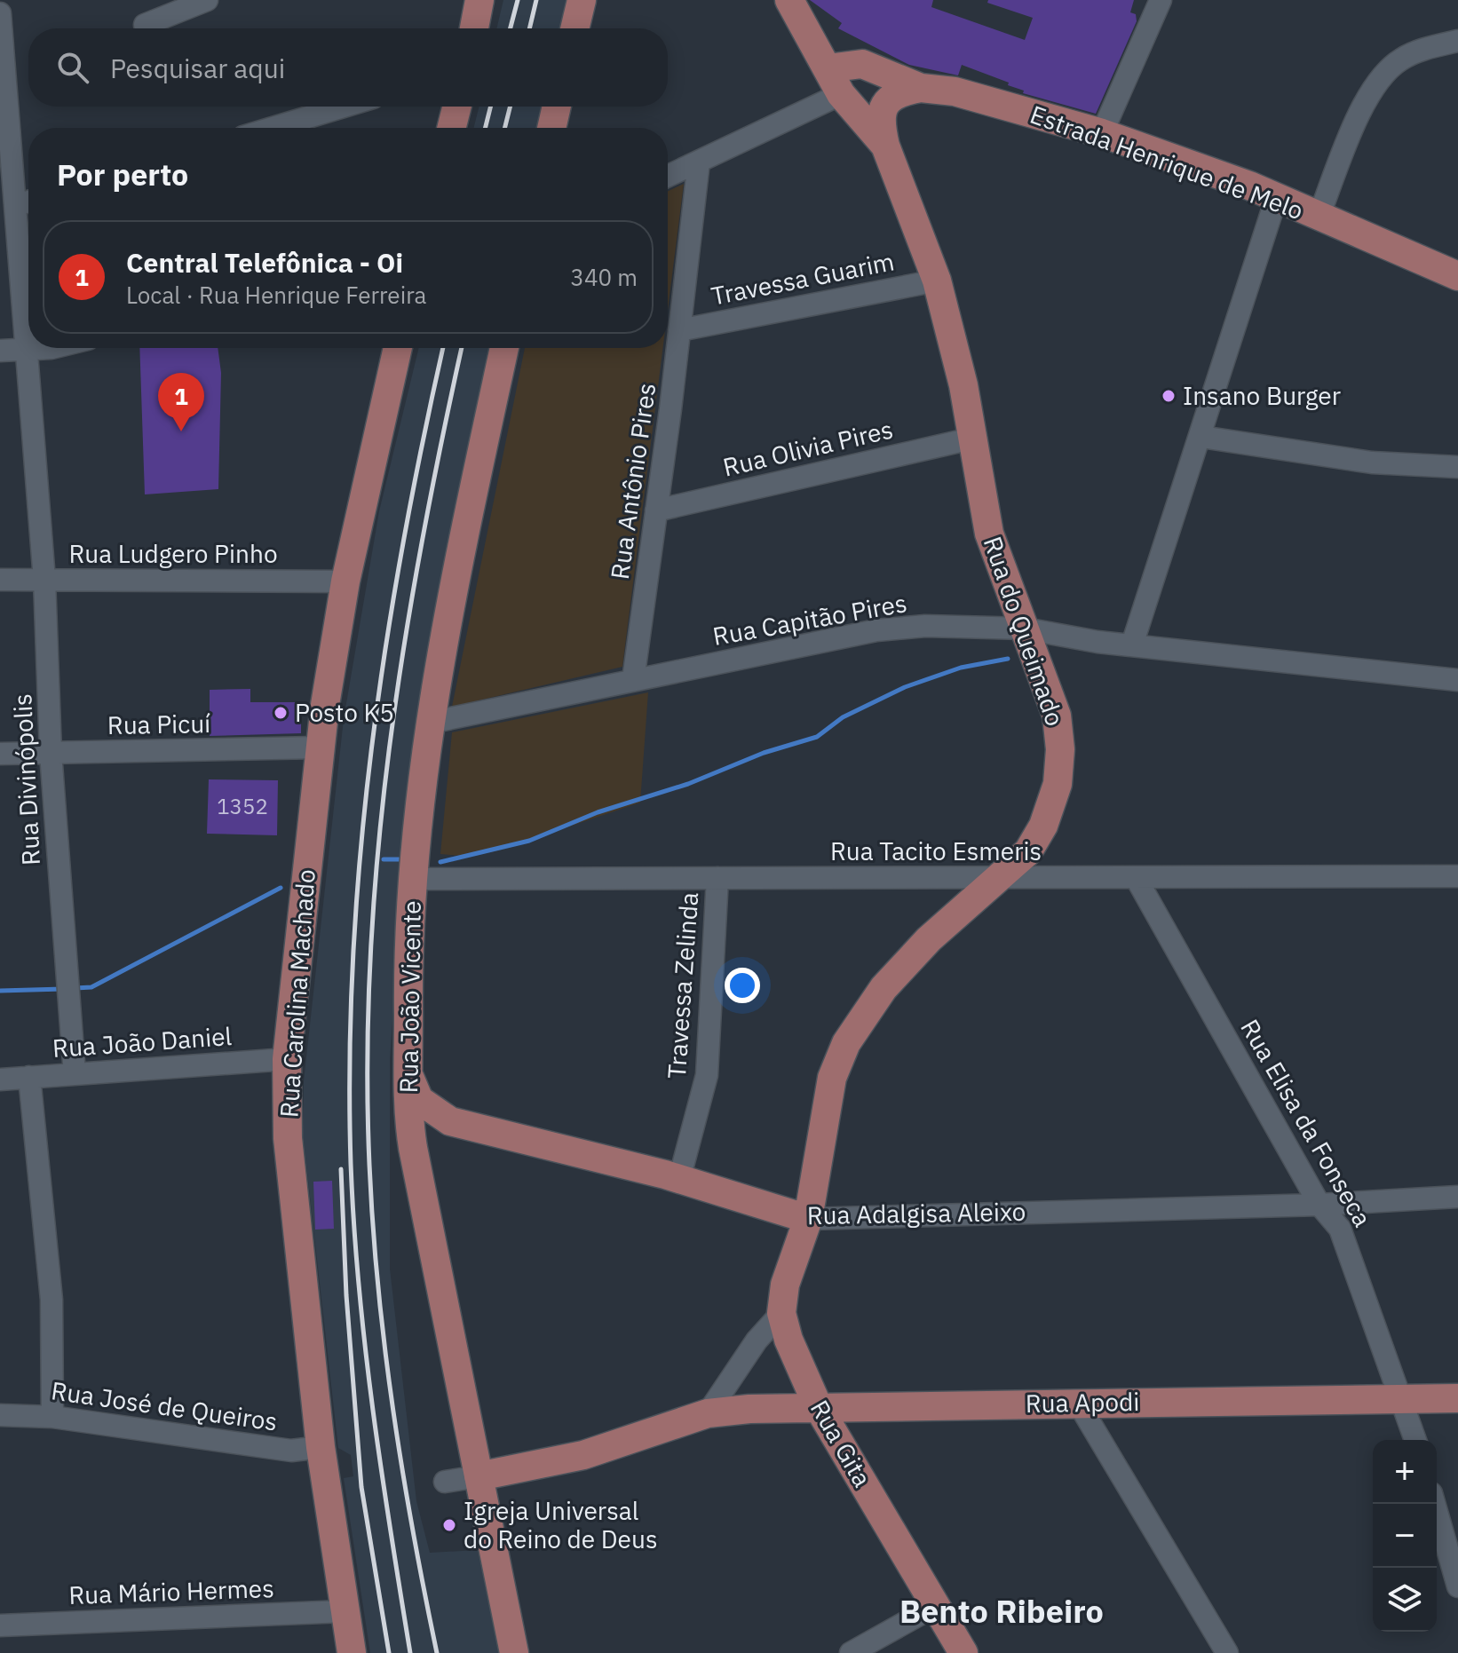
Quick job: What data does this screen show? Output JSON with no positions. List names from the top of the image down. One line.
{"streets":{"main road":["Estrada Henrique de Melo","Rua do Queimado","Rua Carolina Machado","Rua João Vicente","Rua Adalgisa Aleixo","Rua Apodi","Rua Gita"],"street":["Travessa Guarim","Rua Olivia Pires","Rua Antônio Pires","Rua Ludgero Pinho","Rua Capitão Pires","Rua Picuí","Rua Divinópolis","Rua Tacito Esmeris","Travessa Zelinda","Rua João Daniel","Rua Elisa da Fonseca","Rua José de Queiros","Rua Mário Hermes"]},"crossings":[["Estrada Henrique de Melo","Rua do Queimado"],["Travessa Guarim","Rua Antônio Pires"],["Travessa Guarim","Rua do Queimado"],["Rua Olivia Pires","Rua Antônio Pires"],["Rua Olivia Pires","Rua do Queimado"],["Rua Antônio Pires","Rua Capitão Pires"],["Rua Ludgero Pinho","Rua Divinópolis"],["Rua Ludgero Pinho","Rua Carolina Machado"],["Rua Capitão Pires","Rua do Queimado"],["Rua Capitão Pires","Rua João Vicente"],["Rua do Queimado","Rua Tacito Esmeris"],["Rua do Queimado","Rua Adalgisa Aleixo"],["Rua do Queimado","Rua Gita"],["Rua Picuí","Rua Divinópolis"],["Rua Picuí","Rua Carolina Machado"],["Rua Divinópolis","Rua João Daniel"],["Rua Tacito Esmeris","Travessa Zelinda"],["Rua Tacito Esmeris","Rua João Vicente"],["Rua Tacito Esmeris","Rua Elisa da Fonseca"],["Travessa Zelinda","Rua Adalgisa Aleixo"],["Rua Carolina Machado","Rua João Daniel"],["Rua Carolina Machado","Rua José de Queiros"],["Rua Carolina Machado","Rua Mário Hermes"],["Rua João Vicente","Rua Adalgisa Aleixo"],["Rua Elisa da Fonseca","Rua Adalgisa Aleixo"],["Rua Elisa da Fonseca","Rua Apodi"],["Rua Adalgisa Aleixo","Rua Gita"],["Rua Apodi","Rua Gita"]],"districts":["Bento Ribeiro"],"places":["Insano Burger","Posto K5","Igreja Universal do Reino de Deus"],"house_numbers":["1352"],"page":{"search":"Pesquisar aqui","heading":"Por perto","list":[{"mark":"1","name":"Central Telefônica - Oi","note":"Local · Rua Henrique Ferreira","value":"340 m"}],"pins":"1","map_buttons":["+","−"]}}
